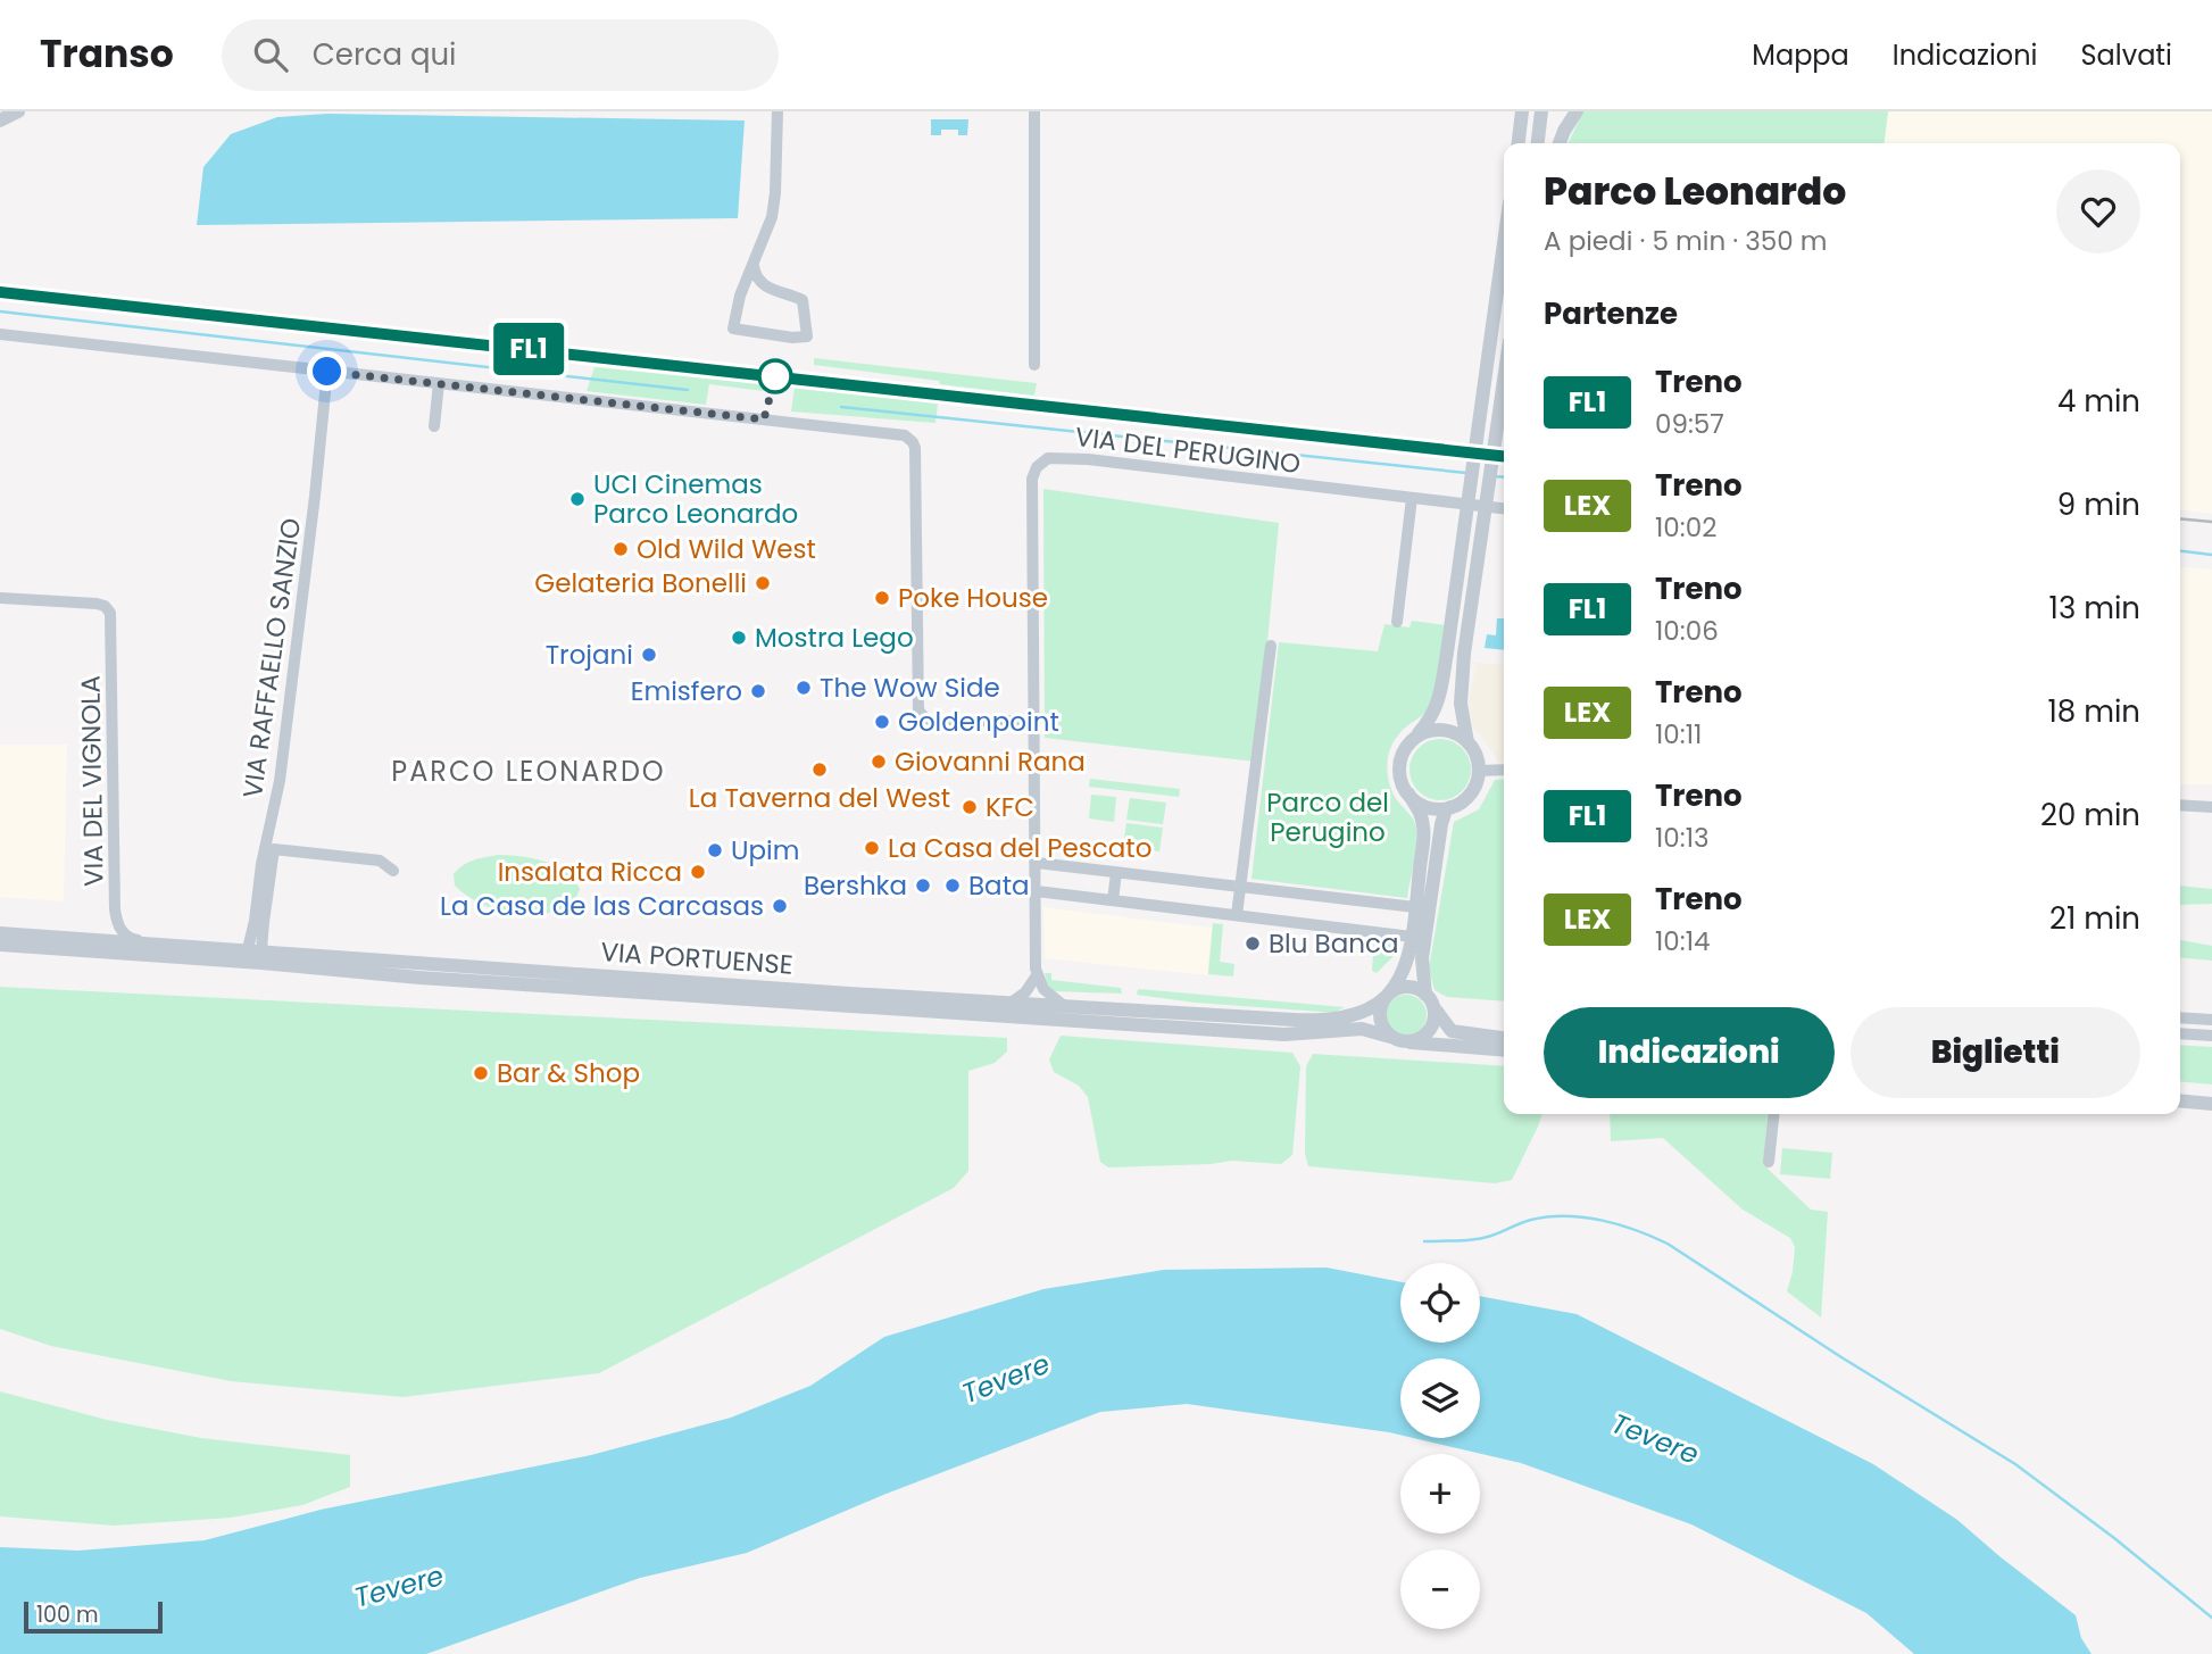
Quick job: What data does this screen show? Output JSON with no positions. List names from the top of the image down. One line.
{"streets":{"street":["VIA DEL PERUGINO","VIA RAFFAELLO SANZIO","VIA DEL VIGNOLA","VIA PORTUENSE"]},"crossings":[["VIA RAFFAELLO SANZIO","VIA PORTUENSE"],["VIA DEL VIGNOLA","VIA PORTUENSE"]],"districts":["PARCO LEONARDO"],"water":["Tevere"],"parks":["Parco del Perugino"],"places":["UCI Cinemas Parco Leonardo","Old Wild West","Gelateria Bonelli","Poke House","Mostra Lego","Trojani","The Wow Side","Emisfero","Goldenpoint","Giovanni Rana","La Taverna del West","KFC","La Casa del Pescato","Upim","Insalata Ricca","Bershka","Bata","La Casa de las Carcasas","Blu Banca","Bar & Shop"],"scale_bar":"100 m","page":{"header":"Transo","search":"Cerca qui","nav":["Mappa","Indicazioni","Salvati"],"on_map":"FL1","heading":[["Parco Leonardo","A piedi · 5 min · 350 m"],"Partenze"],"list":[{"mark":"FL1","name":"Treno","note":"09:57","value":"4 min"},{"mark":"LEX","name":"Treno","note":"10:02","value":"9 min"},{"mark":"FL1","name":"Treno","note":"10:06","value":"13 min"},{"mark":"LEX","name":"Treno","note":"10:11","value":"18 min"},{"mark":"FL1","name":"Treno","note":"10:13","value":"20 min"},{"mark":"LEX","name":"Treno","note":"10:14","value":"21 min"}],"buttons":["Indicazioni","Biglietti"],"map_buttons":["+","−"],"scale":"100 m"}}
